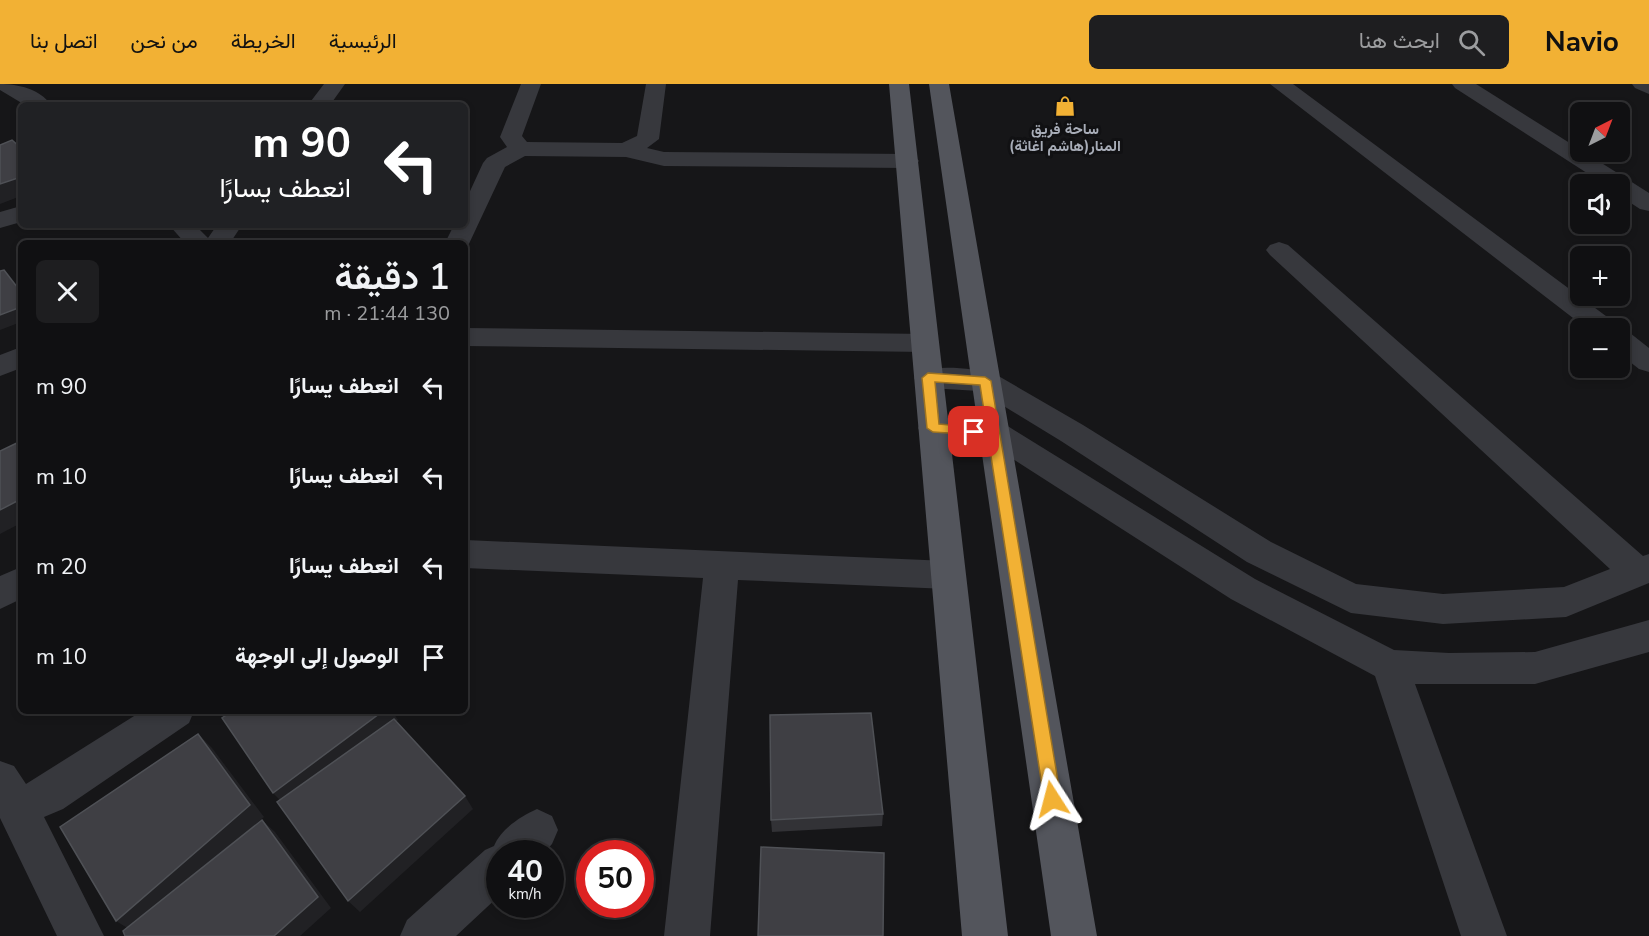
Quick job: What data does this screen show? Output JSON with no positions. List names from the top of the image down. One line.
{"places":{"shop":["ساحة فريق المنار(هاشم اغاثة)"]},"north":"top right","page":{"header":"Navio","search":"ابحث هنا","nav":["الرئيسية","الخريطة","من نحن","اتصل بنا"],"map_buttons":["+","−"],"turn":["90 m","انعطف يسارًا"],"heading":["1 دقيقة","130 m · 21:44"],"list":[{"name":"انعطف يسارًا","value":"90 m"},{"name":"انعطف يسارًا","value":"10 m"},{"name":"انعطف يسارًا","value":"20 m"},{"name":"الوصول إلى الوجهة","value":"10 m"}],"speed":"40 km/h","limit":"50"}}
